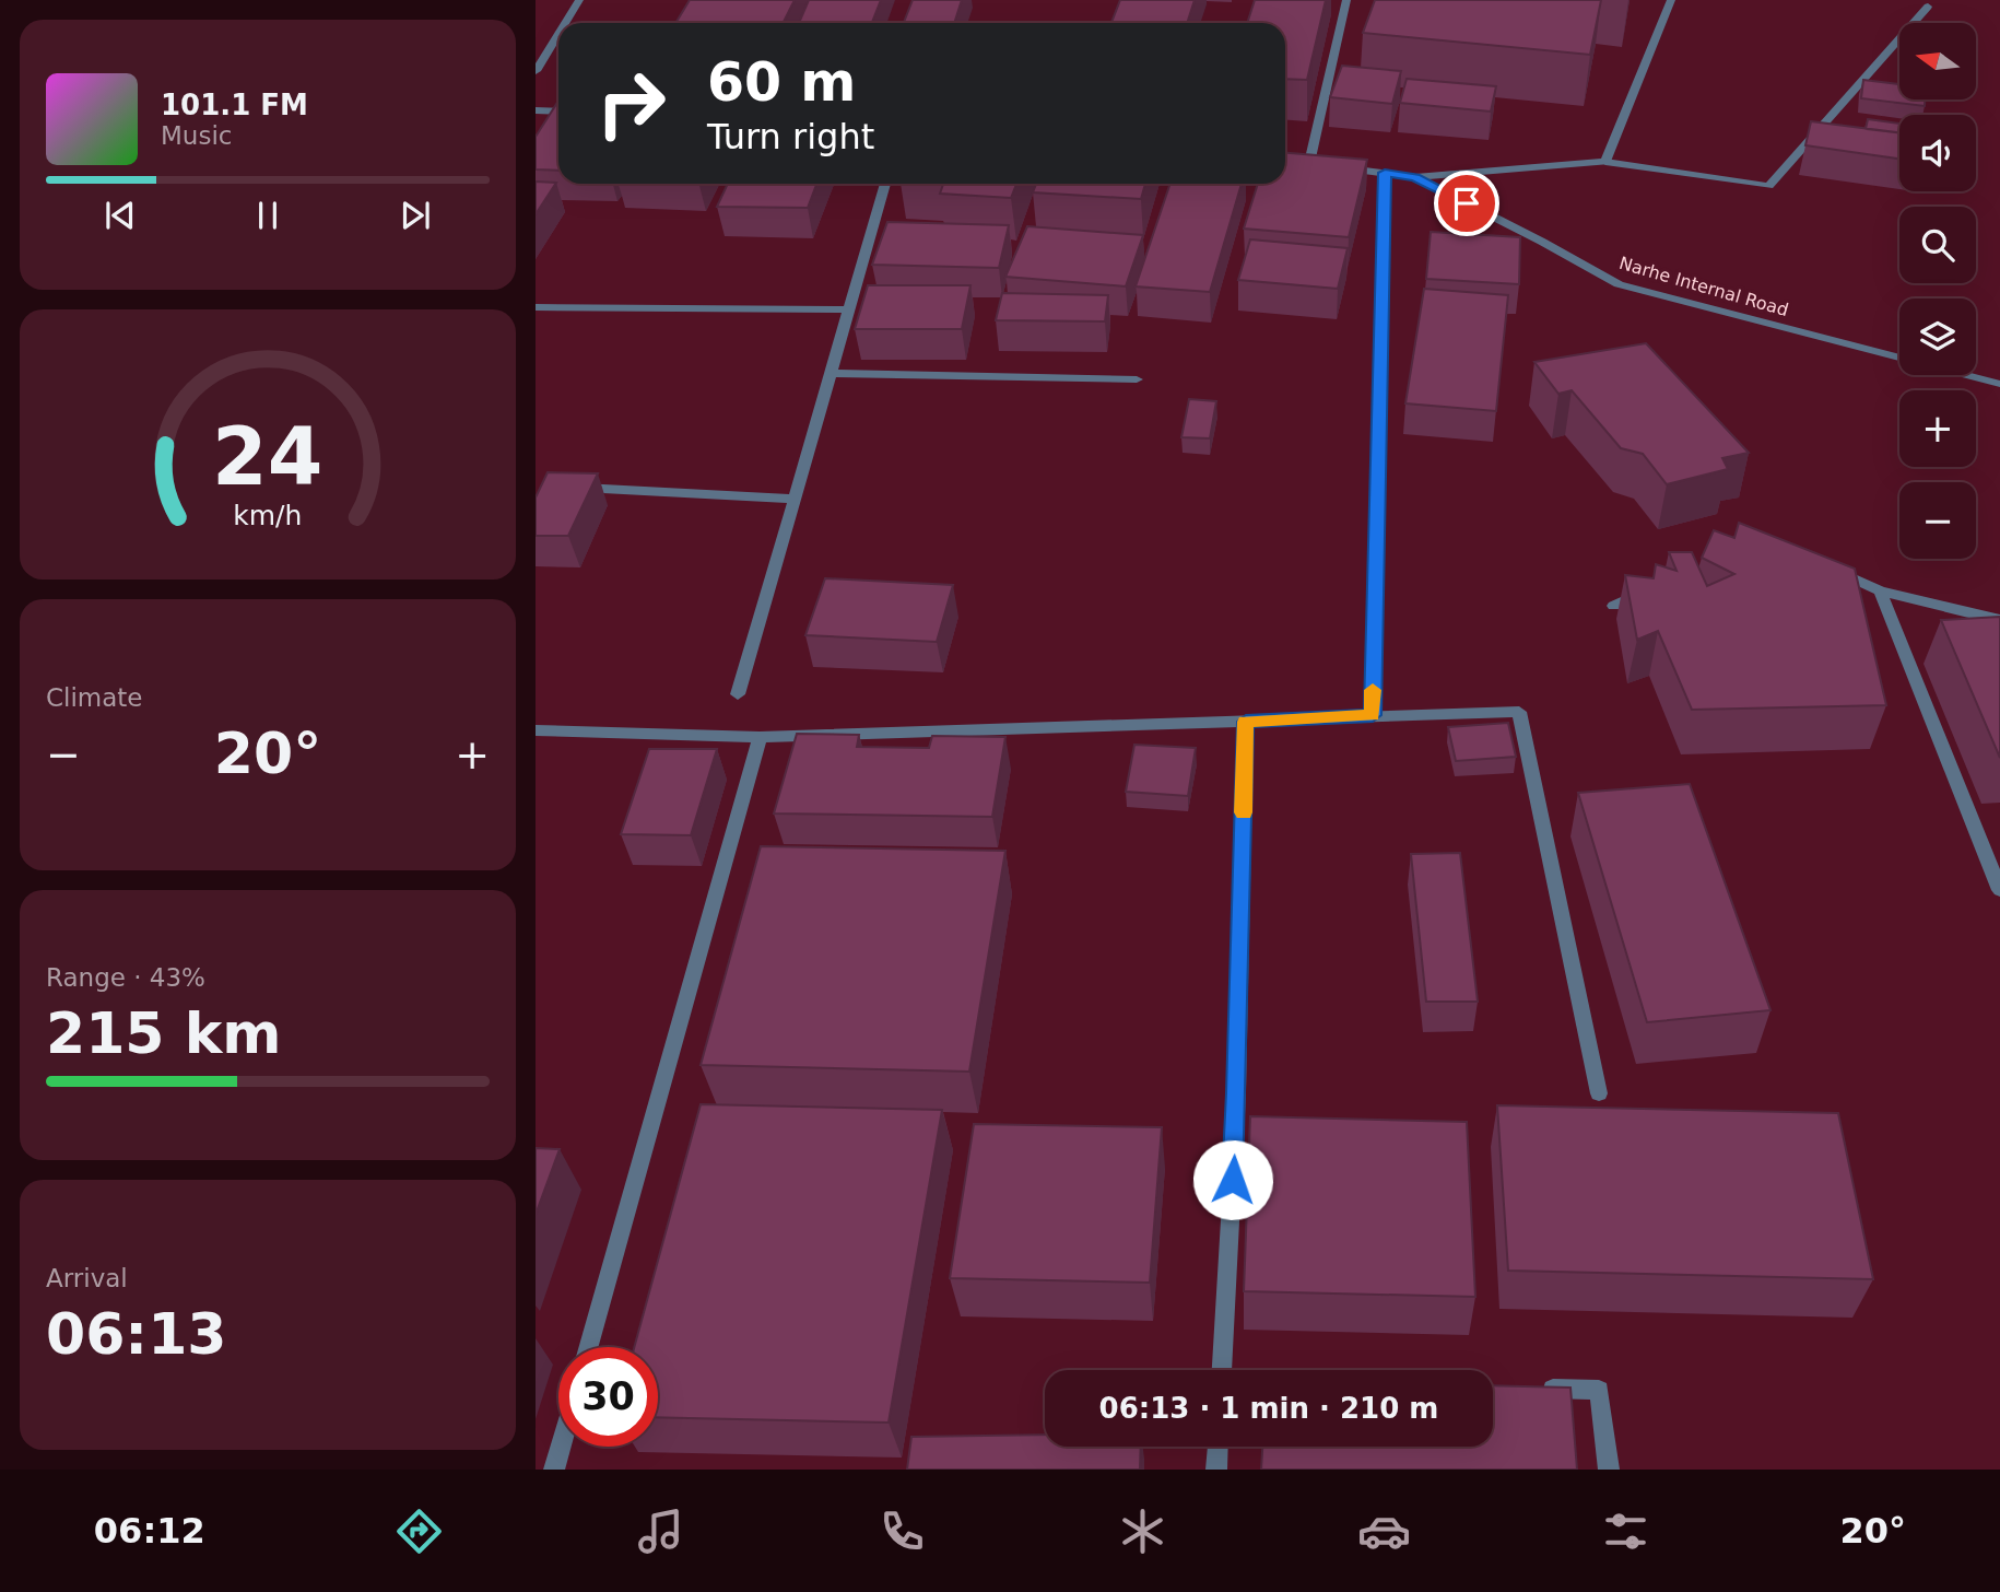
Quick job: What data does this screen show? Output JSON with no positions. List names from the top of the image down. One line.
{"streets":{"street":["Narhe Internal Road"]},"north":"left","page":{"map_buttons":["+","−"],"turn":["60 m","Turn right"],"song":["101.1 FM","Music"],"tile":["Climate",["Range · 43%","215 km"],["Arrival","06:13"]],"heat":["−","20°","+"],"limit":"30","trip":"06:13 · 1 min · 210 m","tabs":["06:12","20°"],"gauge":["24","km/h"]}}
